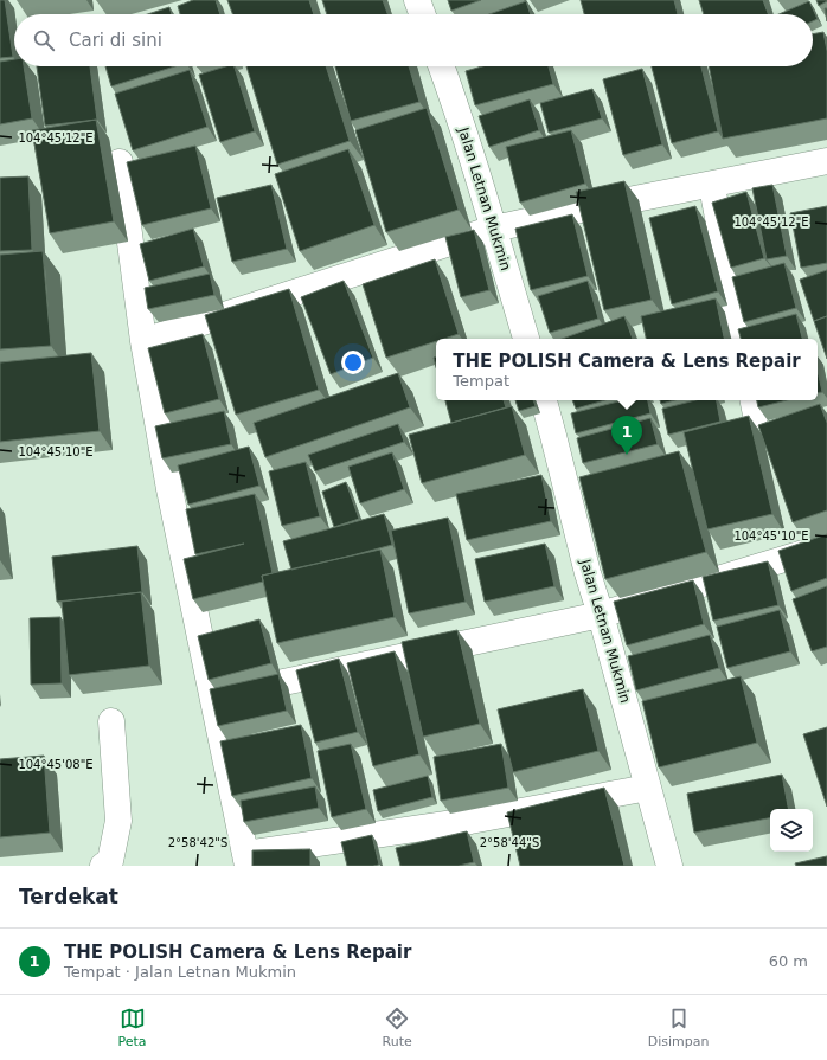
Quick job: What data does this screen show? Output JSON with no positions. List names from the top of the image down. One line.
{"streets":{"street":["Jalan Letnan Mukmin"]},"page":{"search":"Cari di sini","popup":["THE POLISH Camera & Lens Repair","Tempat"],"pins":"1","heading":"Terdekat","list":[{"mark":"1","name":"THE POLISH Camera & Lens Repair","note":"Tempat · Jalan Letnan Mukmin","value":"60 m"}],"nav":["Peta","Rute","Disimpan"]},"coordinates":["104°45'12\"E","104°45'10\"E","104°45'08\"E","2°58'42\"S","2°58'44\"S"]}
